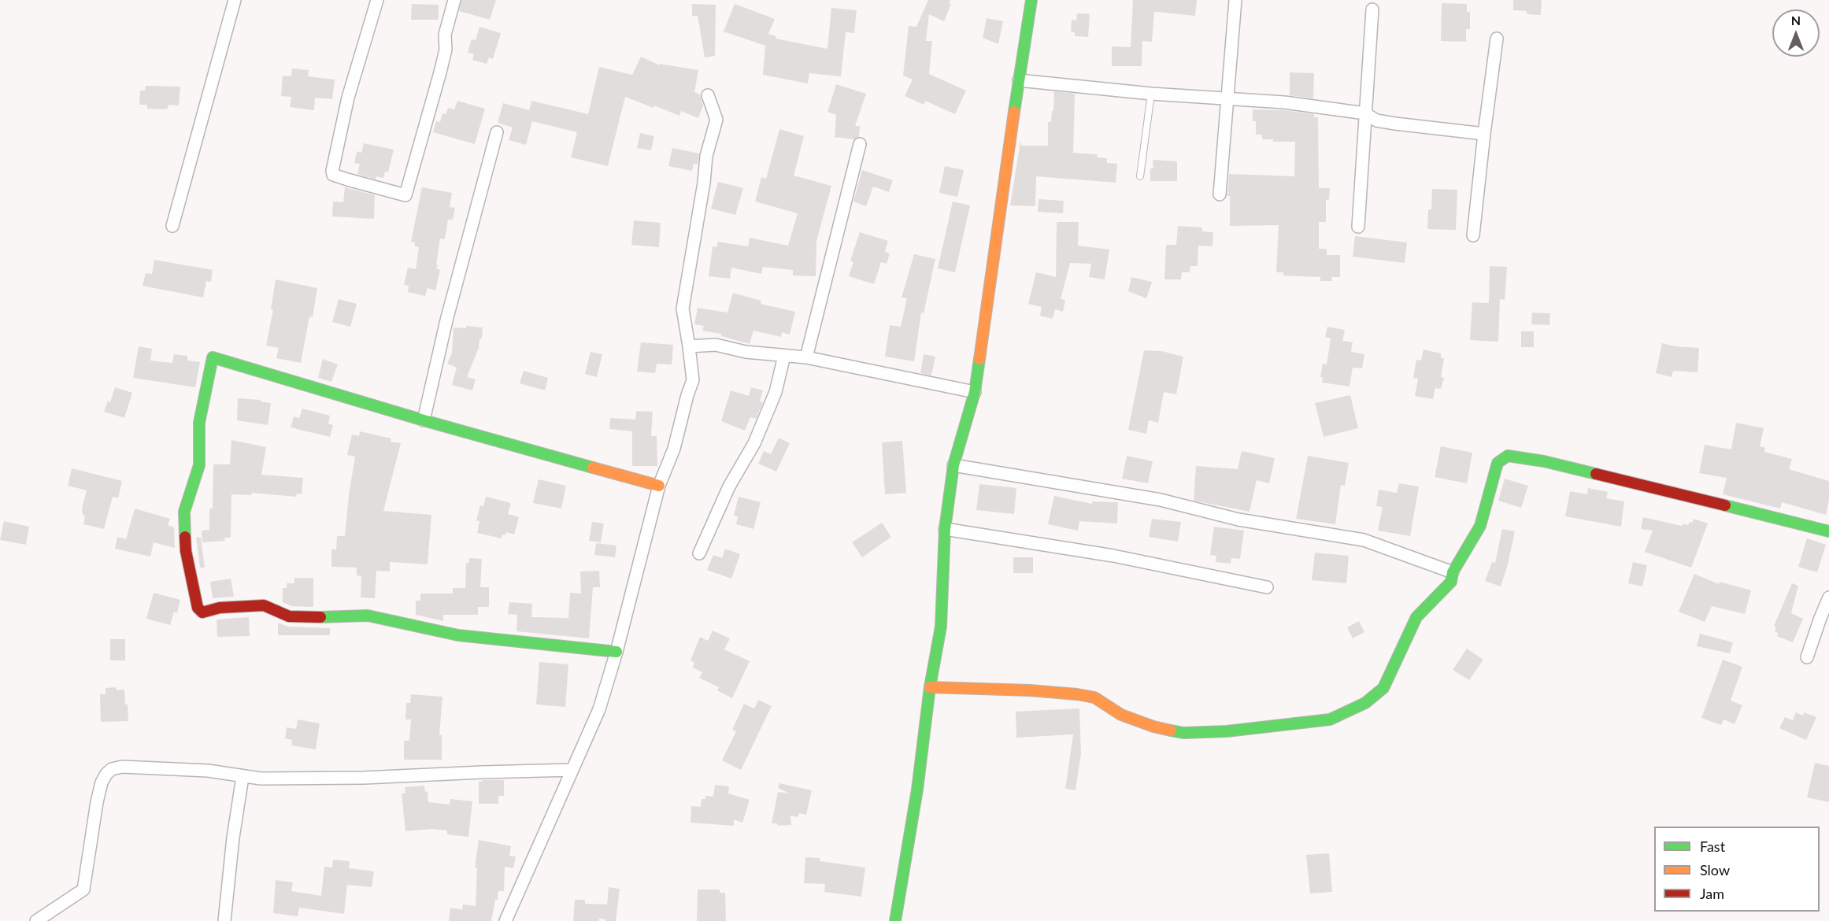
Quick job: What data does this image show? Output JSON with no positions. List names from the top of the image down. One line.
{"legend":["Fast","Slow","Jam"],"north":"top"}
